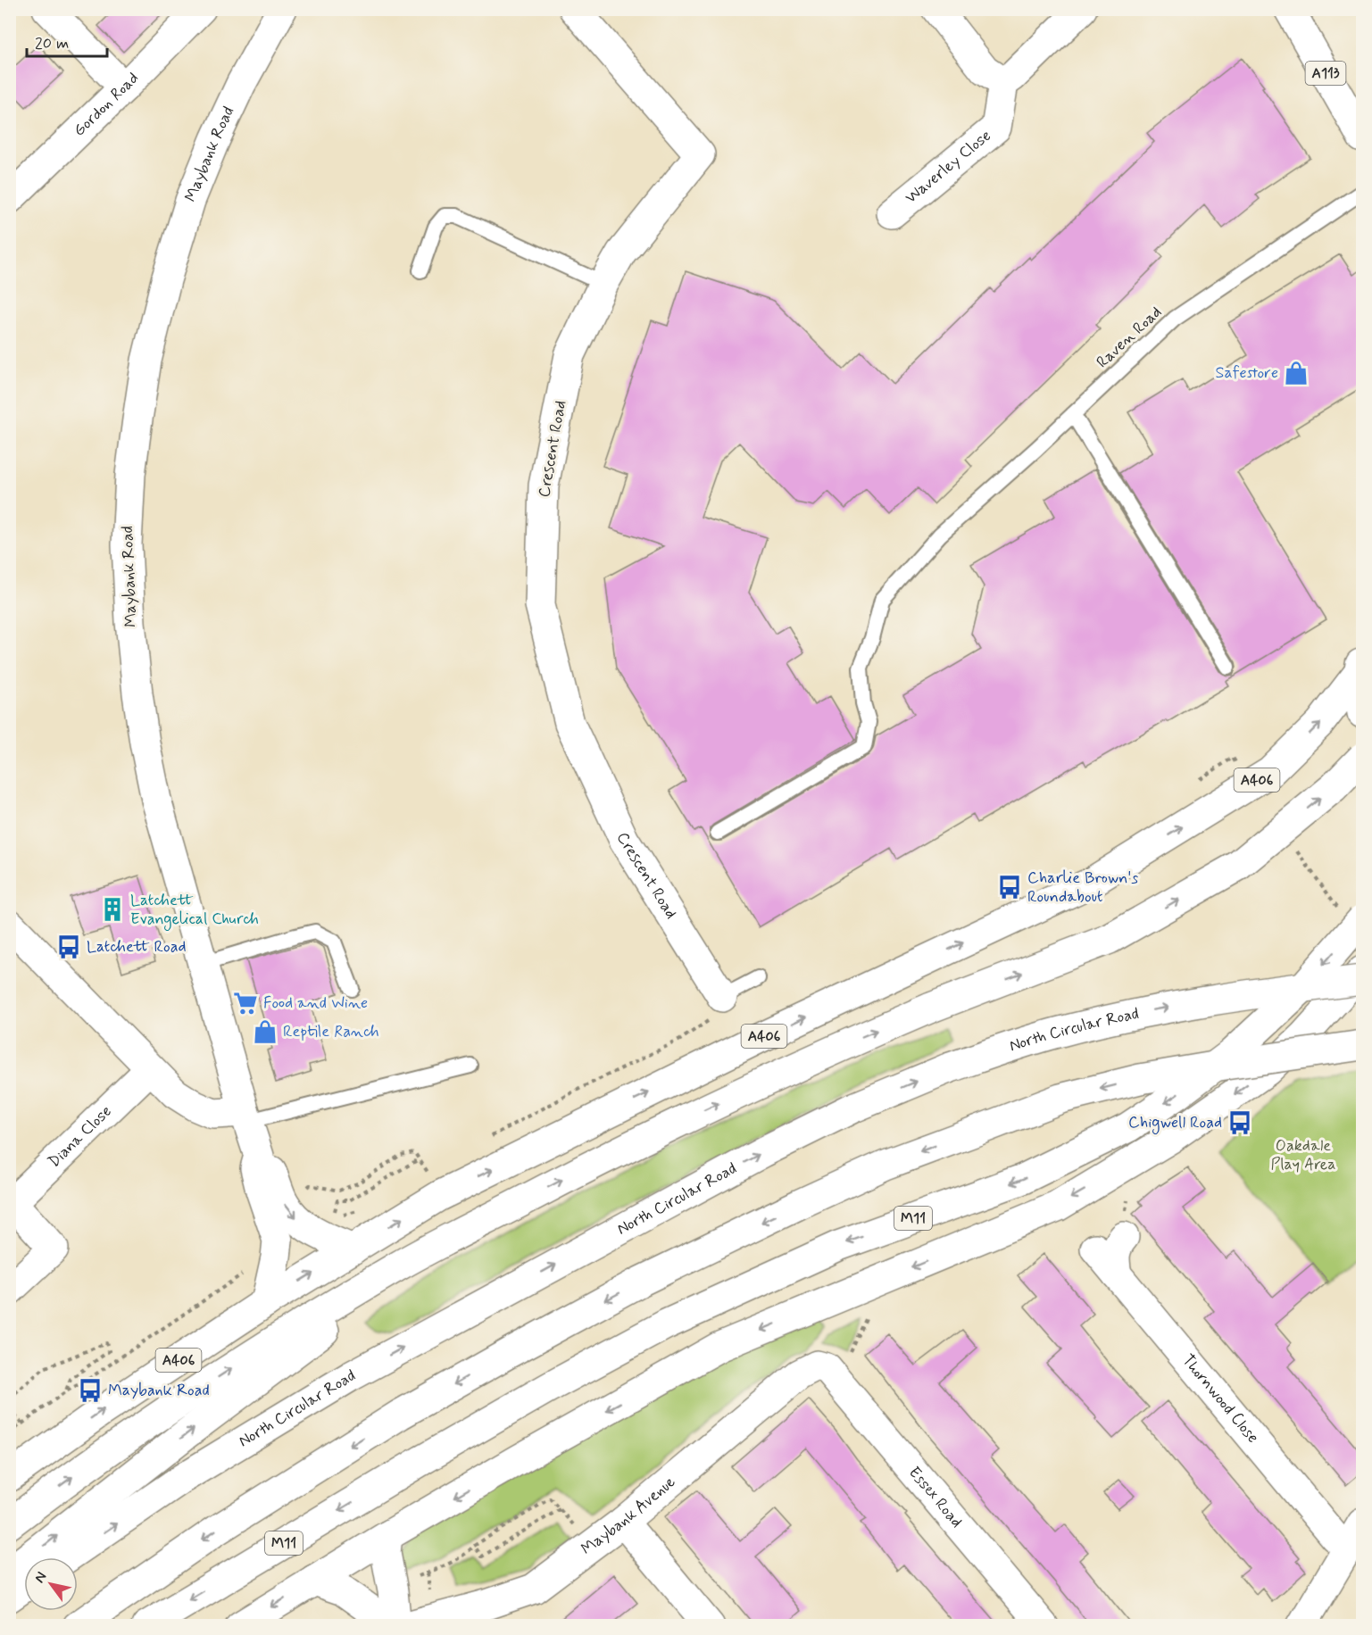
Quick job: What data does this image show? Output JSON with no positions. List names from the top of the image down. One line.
{"streets":{"main road":["A113","Gordon Road","Maybank Road","Waverley Close","Crescent Road","A406","North Circular Road","Diana Close","M11","Thornwood Close","Essex Road","Maybank Avenue"],"lane":["Raven Road"]},"crossings":[["Maybank Road","A406"],["Essex Road","Maybank Avenue"]],"parks":["Oakdale Play Area"],"places":{"shop":["Safestore","Reptile Ranch"],"bus stop":["Charlie Brown's Roundabout","Latchett Road","Chigwell Road","Maybank Road"],"building":["Latchett Evangelical Church"],"supermarket":["Food and Wine"]},"scale_bar":"20 m","north":"top left"}
